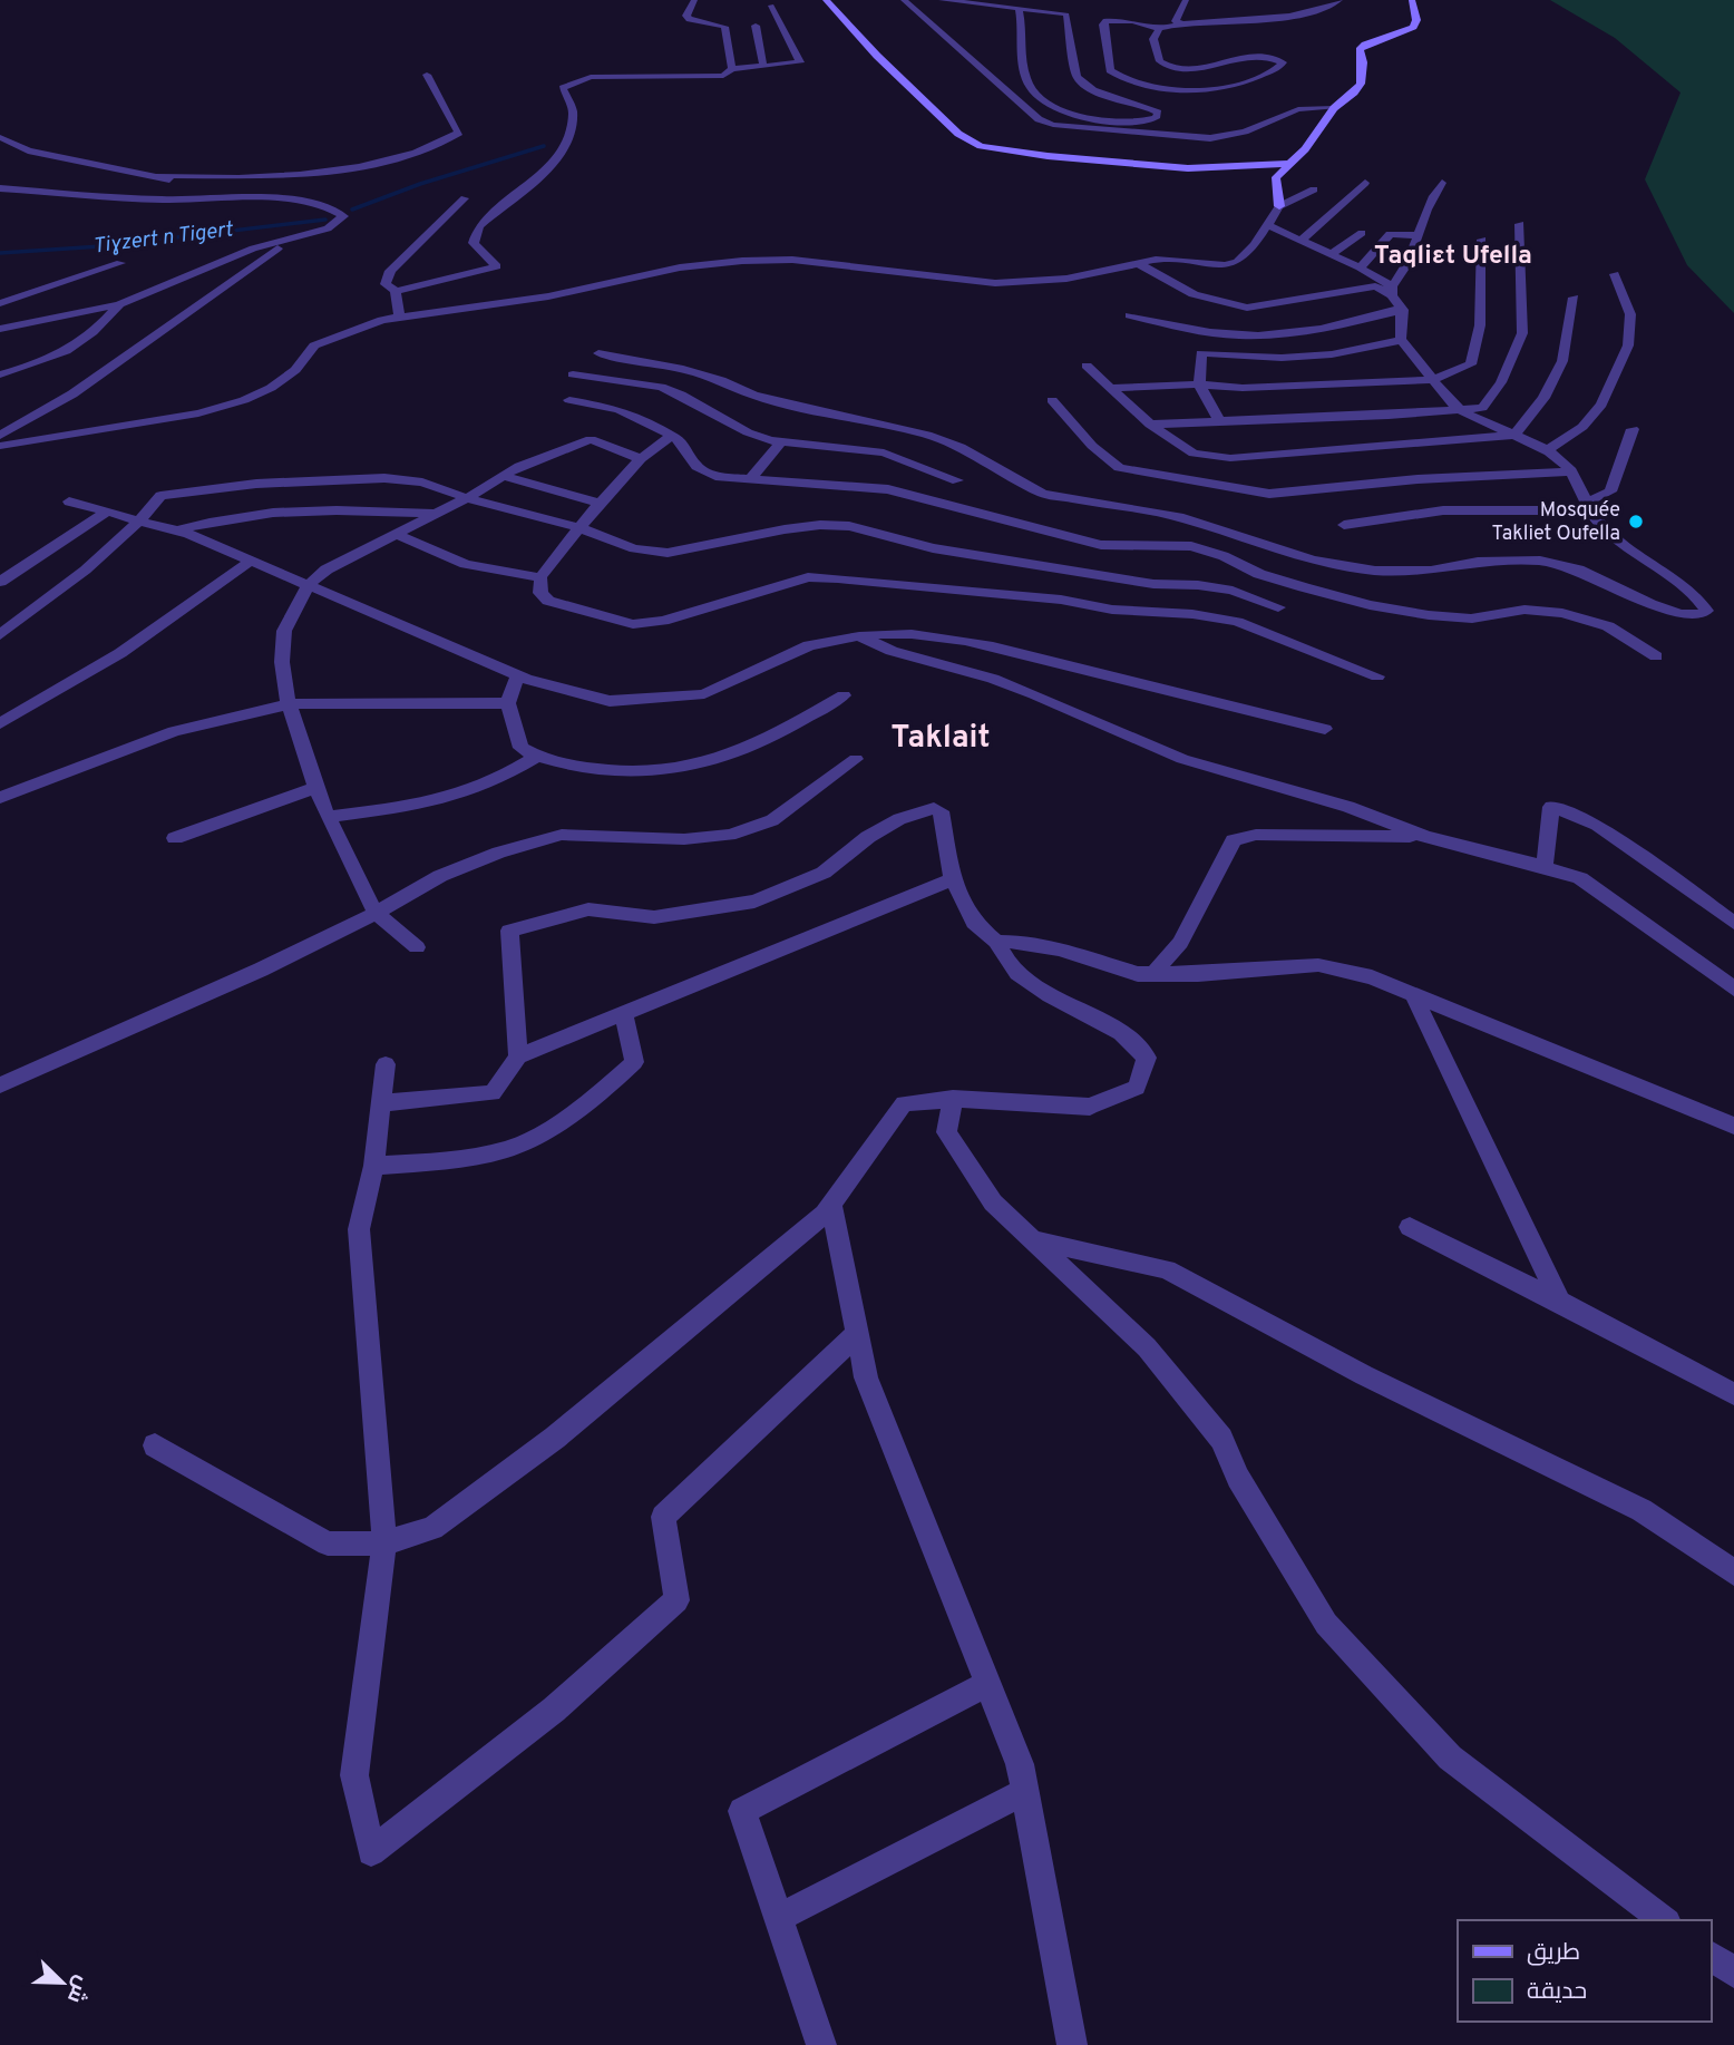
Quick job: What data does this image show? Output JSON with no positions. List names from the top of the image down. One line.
{"districts":["Taqliɛt Ufella","Taklait"],"water":["Tiɣzert n Tigert"],"places":["Mosquée Takliet Oufella"],"legend":["طريق","حديقة"],"north":"bottom right"}
